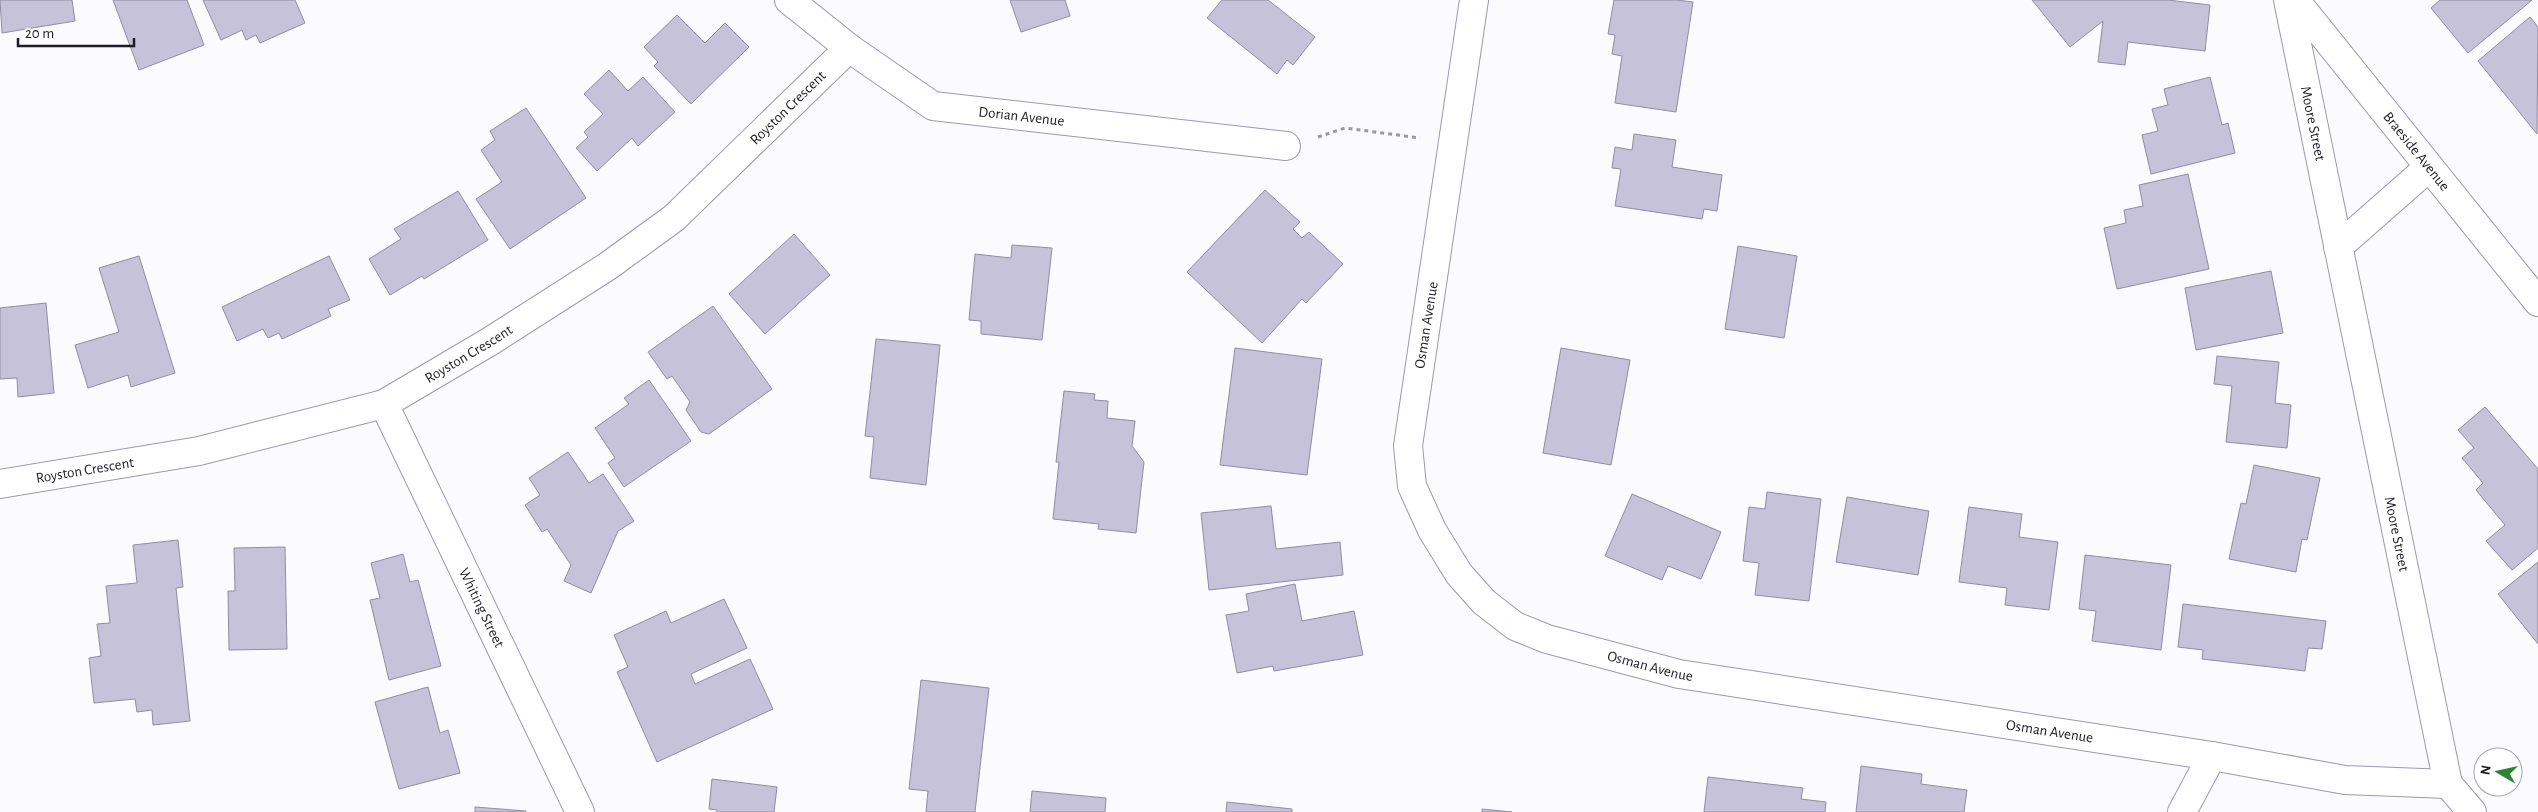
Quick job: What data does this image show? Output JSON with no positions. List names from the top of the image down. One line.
{"streets":{"street":["Royston Crescent","Dorian Avenue","Moore Street","Braeside Avenue","Osman Avenue","Whiting Street"]},"crossings":[["Royston Crescent","Dorian Avenue"],["Royston Crescent","Whiting Street"],["Moore Street","Osman Avenue"]],"scale_bar":"20 m","north":"left"}
